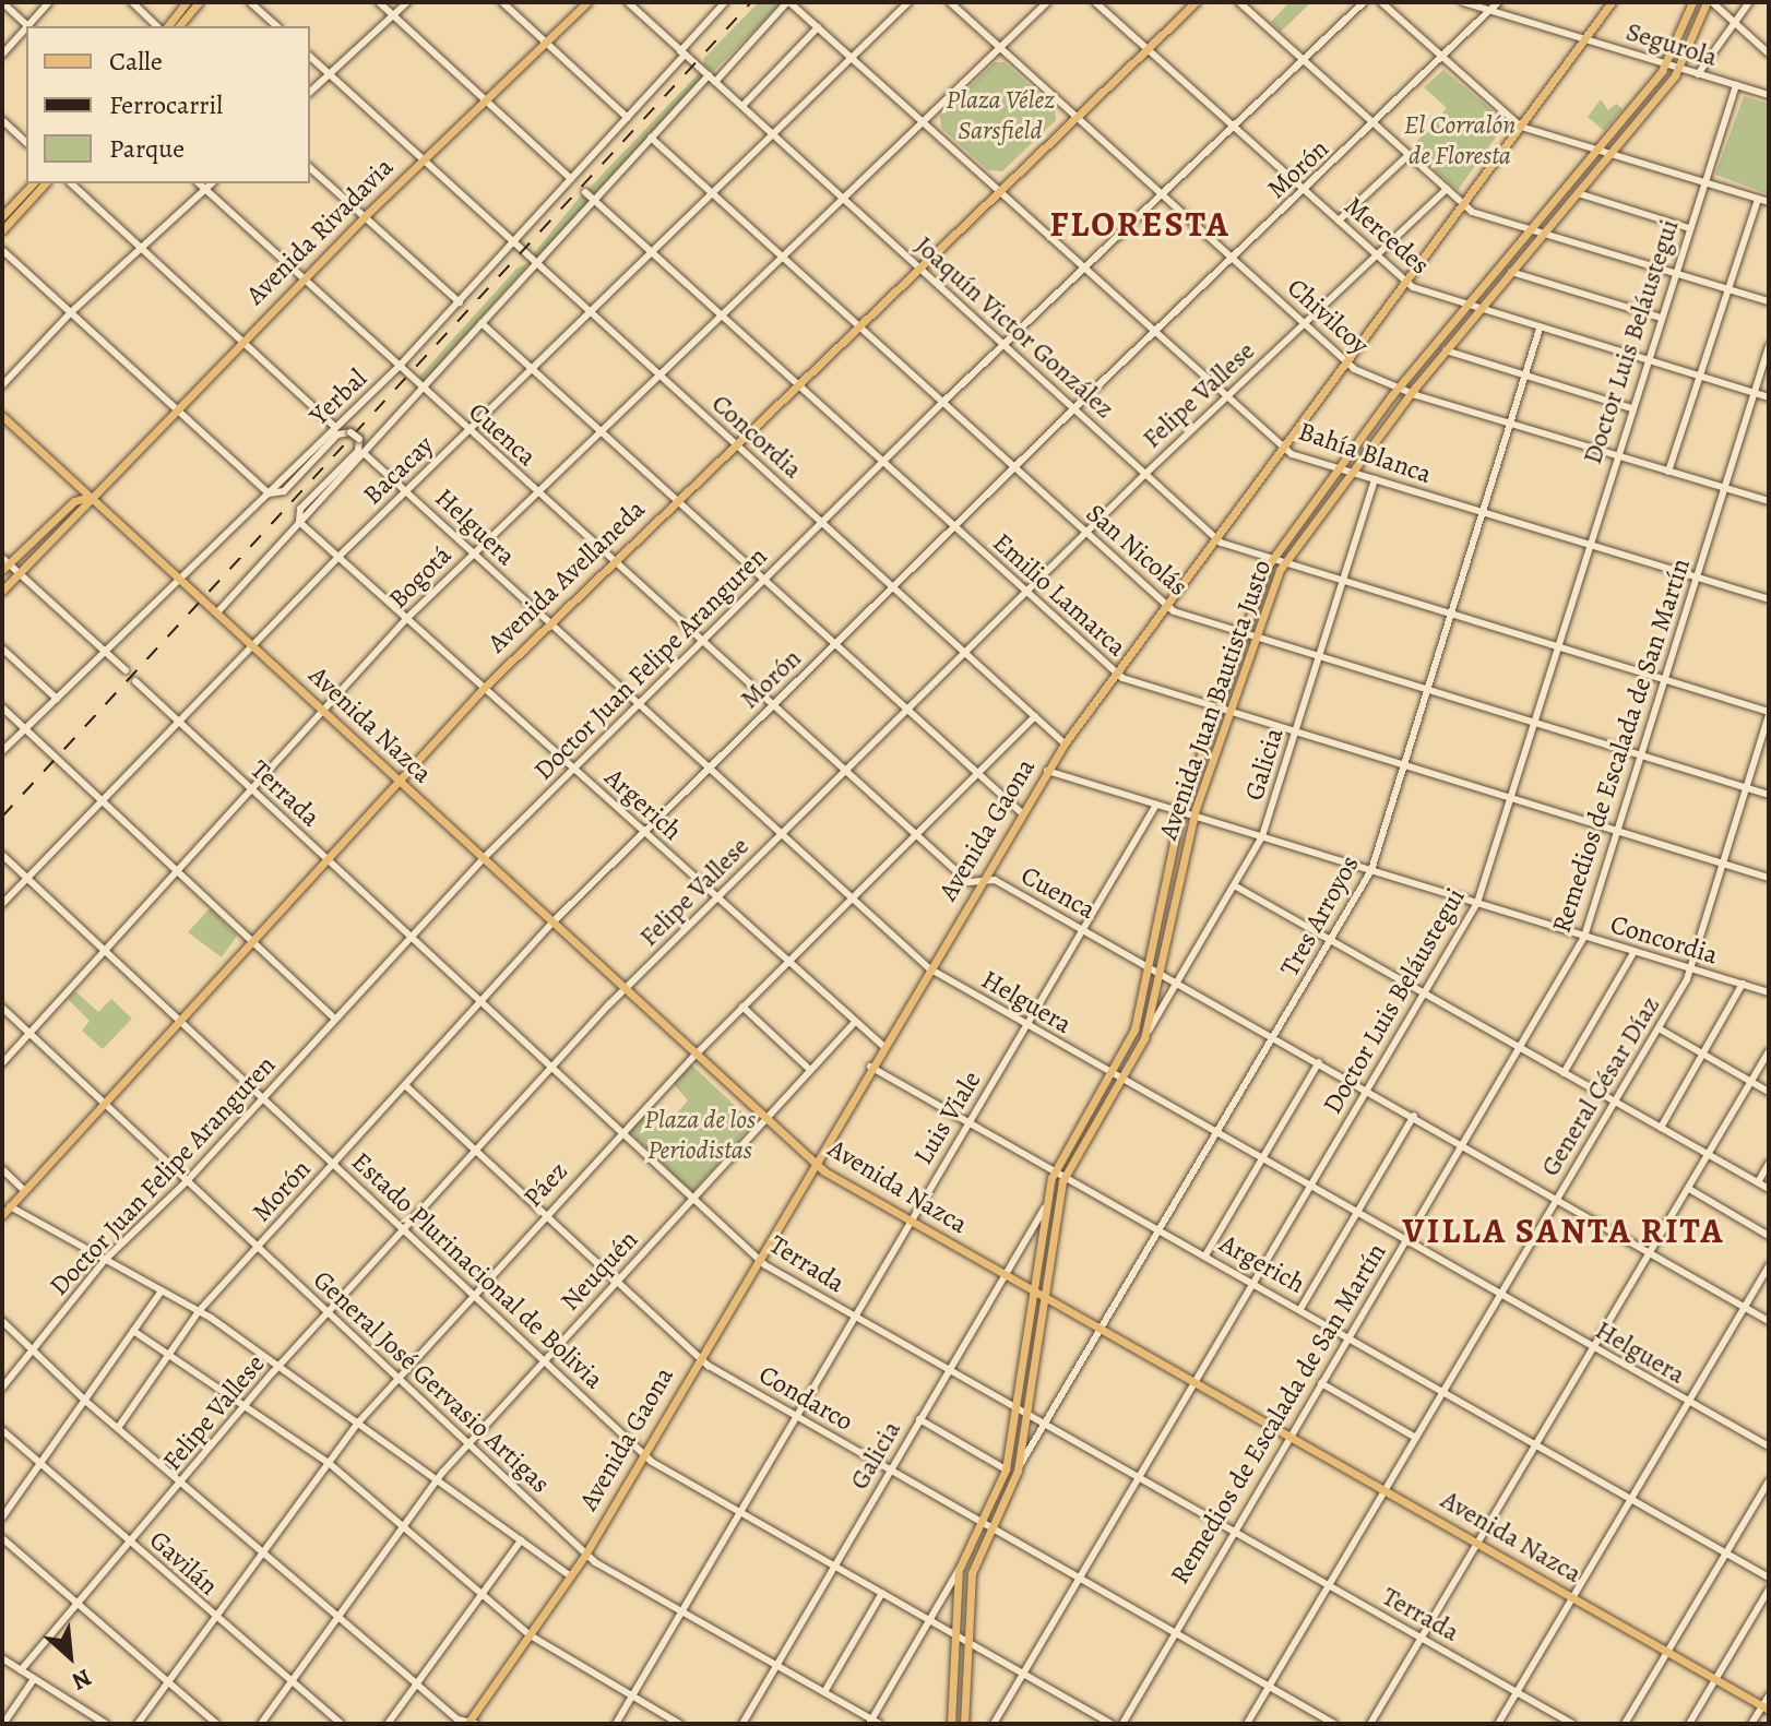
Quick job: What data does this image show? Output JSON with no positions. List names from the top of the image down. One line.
{"streets":{"main road":["Avenida Rivadavia","Avenida Avellaneda","Avenida Juan Bautista Justo","Avenida Nazca","Avenida Gaona"],"street":["Segurola","Morón","Mercedes","Chivilcoy","Joaquín Victor González","Doctor Luis Beláustegui","Felipe Vallese","Yerbal","Cuenca","Concordia","Bahía Blanca","Bacacay","Helguera","San Nicolás","Bogotá","Emilio Lamarca","Doctor Juan Felipe Aranguren","Remedios de Escalada de San Martín","Galicia","Terrada","Argerich","Tres Arroyos","General César Díaz","Luis Viale","Páez","Estado Plurinacional de Bolivia","Neuquén","General José Gervasio Artigas","Condarco","Gavilán"]},"crossings":[["Segurola","Morón"],["Segurola","Doctor Luis Beláustegui"],["Segurola","Avenida Juan Bautista Justo"],["Segurola","Avenida Gaona"],["Morón","Mercedes"],["Morón","Chivilcoy"],["Morón","Joaquín Victor González"],["Morón","Cuenca"],["Morón","Concordia"],["Morón","Bahía Blanca"],["Morón","Helguera"],["Morón","San Nicolás"],["Morón","Emilio Lamarca"],["Morón","Avenida Nazca"],["Morón","Terrada"],["Morón","Argerich"],["Morón","Estado Plurinacional de Bolivia"],["Morón","General José Gervasio Artigas"],["Morón","Condarco"],["Avenida Rivadavia","Cuenca"],["Avenida Rivadavia","Concordia"],["Avenida Rivadavia","Avenida Nazca"],["Mercedes","Doctor Luis Beláustegui"],["Mercedes","Felipe Vallese"],["Mercedes","Avenida Avellaneda"],["Mercedes","Doctor Juan Felipe Aranguren"],["Mercedes","Avenida Juan Bautista Justo"],["Mercedes","Remedios de Escalada de San Martín"],["Mercedes","Avenida Gaona"],["Mercedes","Tres Arroyos"],["Chivilcoy","Doctor Luis Beláustegui"],["Chivilcoy","Felipe Vallese"],["Chivilcoy","Avenida Avellaneda"],["Chivilcoy","Bogotá"],["Chivilcoy","Doctor Juan Felipe Aranguren"],["Chivilcoy","Avenida Juan Bautista Justo"],["Chivilcoy","Remedios de Escalada de San Martín"],["Chivilcoy","Avenida Gaona"],["Chivilcoy","Tres Arroyos"],["Joaquín Victor González","Doctor Luis Beláustegui"],["Joaquín Victor González","Felipe Vallese"],["Joaquín Victor González","Yerbal"],["Joaquín Victor González","Bacacay"],["Joaquín Victor González","Avenida Avellaneda"],["Joaquín Victor González","Bogotá"],["Joaquín Victor González","Doctor Juan Felipe Aranguren"],["Joaquín Victor González","Avenida Juan Bautista Justo"],["Joaquín Victor González","Remedios de Escalada de San Martín"],["Joaquín Victor González","Galicia"],["Joaquín Victor González","Avenida Gaona"],["Joaquín Victor González","Tres Arroyos"],["Joaquín Victor González","General César Díaz"],["Doctor Luis Beláustegui","Cuenca"],["Doctor Luis Beláustegui","Concordia"],["Doctor Luis Beláustegui","Bahía Blanca"],["Doctor Luis Beláustegui","Helguera"],["Doctor Luis Beláustegui","San Nicolás"],["Doctor Luis Beláustegui","Emilio Lamarca"],["Doctor Luis Beláustegui","Avenida Nazca"],["Doctor Luis Beláustegui","Terrada"],["Doctor Luis Beláustegui","Argerich"],["Doctor Luis Beláustegui","Estado Plurinacional de Bolivia"],["Doctor Luis Beláustegui","Condarco"],["Felipe Vallese","Cuenca"],["Felipe Vallese","Concordia"],["Felipe Vallese","Bahía Blanca"],["Felipe Vallese","Helguera"],["Felipe Vallese","San Nicolás"],["Felipe Vallese","Emilio Lamarca"],["Felipe Vallese","Avenida Nazca"],["Felipe Vallese","Terrada"],["Felipe Vallese","Argerich"],["Felipe Vallese","Estado Plurinacional de Bolivia"],["Felipe Vallese","General José Gervasio Artigas"],["Felipe Vallese","Condarco"],["Felipe Vallese","Gavilán"],["Yerbal","Cuenca"],["Yerbal","Concordia"],["Yerbal","Avenida Nazca"],["Cuenca","Bacacay"],["Cuenca","Avenida Avellaneda"],["Cuenca","Bogotá"],["Cuenca","Doctor Juan Felipe Aranguren"],["Cuenca","Avenida Juan Bautista Justo"],["Cuenca","Remedios de Escalada de San Martín"],["Cuenca","Galicia"],["Cuenca","Avenida Gaona"],["Cuenca","Tres Arroyos"],["Cuenca","General César Díaz"],["Cuenca","Luis Viale"],["Cuenca","Páez"],["Concordia","Bacacay"],["Concordia","Avenida Avellaneda"],["Concordia","Bogotá"],["Concordia","Doctor Juan Felipe Aranguren"],["Concordia","Avenida Juan Bautista Justo"],["Concordia","Remedios de Escalada de San Martín"],["Concordia","Galicia"],["Concordia","Avenida Gaona"],["Concordia","Tres Arroyos"],["Concordia","General César Díaz"],["Concordia","Luis Viale"],["Concordia","Páez"],["Bahía Blanca","Bacacay"],["Bahía Blanca","Avenida Avellaneda"],["Bahía Blanca","Bogotá"],["Bahía Blanca","Doctor Juan Felipe Aranguren"],["Bahía Blanca","Avenida Juan Bautista Justo"],["Bahía Blanca","Remedios de Escalada de San Martín"],["Bahía Blanca","Galicia"],["Bahía Blanca","Avenida Gaona"],["Bahía Blanca","Tres Arroyos"],["Bacacay","Helguera"],["Bacacay","San Nicolás"],["Bacacay","Emilio Lamarca"],["Bacacay","Avenida Nazca"],["Bacacay","Terrada"],["Bacacay","Argerich"],["Bacacay","Estado Plurinacional de Bolivia"],["Helguera","Avenida Avellaneda"],["Helguera","Bogotá"],["Helguera","Doctor Juan Felipe Aranguren"],["Helguera","Avenida Juan Bautista Justo"],["Helguera","Remedios de Escalada de San Martín"],["Helguera","Avenida Gaona"],["Helguera","Tres Arroyos"],["Helguera","General César Díaz"],["Helguera","Luis Viale"],["Helguera","Páez"],["San Nicolás","Avenida Avellaneda"],["San Nicolás","Bogotá"],["San Nicolás","Doctor Juan Felipe Aranguren"],["San Nicolás","Avenida Juan Bautista Justo"],["San Nicolás","Remedios de Escalada de San Martín"],["San Nicolás","Galicia"],["San Nicolás","Avenida Gaona"],["San Nicolás","Tres Arroyos"],["San Nicolás","General César Díaz"],["Avenida Avellaneda","Emilio Lamarca"],["Avenida Avellaneda","Avenida Nazca"],["Avenida Avellaneda","Terrada"],["Avenida Avellaneda","Argerich"],["Avenida Avellaneda","Estado Plurinacional de Bolivia"],["Avenida Avellaneda","General José Gervasio Artigas"],["Bogotá","Emilio Lamarca"],["Bogotá","Avenida Nazca"],["Bogotá","Terrada"],["Bogotá","Argerich"],["Bogotá","Estado Plurinacional de Bolivia"],["Bogotá","General José Gervasio Artigas"],["Emilio Lamarca","Doctor Juan Felipe Aranguren"],["Emilio Lamarca","Avenida Juan Bautista Justo"],["Emilio Lamarca","Remedios de Escalada de San Martín"],["Emilio Lamarca","Galicia"],["Emilio Lamarca","Avenida Gaona"],["Emilio Lamarca","Tres Arroyos"],["Emilio Lamarca","General César Díaz"],["Doctor Juan Felipe Aranguren","Avenida Nazca"],["Doctor Juan Felipe Aranguren","Terrada"],["Doctor Juan Felipe Aranguren","Argerich"],["Doctor Juan Felipe Aranguren","Estado Plurinacional de Bolivia"],["Doctor Juan Felipe Aranguren","General José Gervasio Artigas"],["Avenida Juan Bautista Justo","Avenida Nazca"],["Avenida Juan Bautista Justo","Galicia"],["Avenida Juan Bautista Justo","Terrada"],["Avenida Juan Bautista Justo","Argerich"],["Avenida Juan Bautista Justo","Tres Arroyos"],["Avenida Juan Bautista Justo","Estado Plurinacional de Bolivia"],["Avenida Juan Bautista Justo","Condarco"],["Avenida Nazca","Remedios de Escalada de San Martín"],["Avenida Nazca","Galicia"],["Avenida Nazca","Avenida Gaona"],["Avenida Nazca","Tres Arroyos"],["Avenida Nazca","General César Díaz"],["Avenida Nazca","Luis Viale"],["Avenida Nazca","Páez"],["Avenida Nazca","Neuquén"],["Remedios de Escalada de San Martín","Terrada"],["Remedios de Escalada de San Martín","Argerich"],["Remedios de Escalada de San Martín","Condarco"],["Galicia","Terrada"],["Galicia","Estado Plurinacional de Bolivia"],["Galicia","General José Gervasio Artigas"],["Galicia","Condarco"],["Terrada","Avenida Gaona"],["Terrada","Tres Arroyos"],["Terrada","General César Díaz"],["Terrada","Luis Viale"],["Terrada","Páez"],["Terrada","Neuquén"],["Argerich","Avenida Gaona"],["Argerich","Tres Arroyos"],["Argerich","General César Díaz"],["Argerich","Luis Viale"],["Argerich","Páez"],["Argerich","Neuquén"],["Avenida Gaona","Estado Plurinacional de Bolivia"],["Avenida Gaona","General José Gervasio Artigas"],["Avenida Gaona","Condarco"],["General César Díaz","Condarco"],["Luis Viale","Estado Plurinacional de Bolivia"],["Luis Viale","General José Gervasio Artigas"],["Luis Viale","Condarco"],["Páez","Estado Plurinacional de Bolivia"],["Páez","General José Gervasio Artigas"],["Páez","Condarco"],["Páez","Gavilán"],["Estado Plurinacional de Bolivia","Neuquén"],["Neuquén","General José Gervasio Artigas"],["Neuquén","Condarco"],["Neuquén","Gavilán"]],"districts":["FLORESTA","VILLA SANTA RITA"],"parks":["Plaza Vélez Sarsfield","El Corralón de Floresta","Plaza de los Periodistas"],"legend":["Calle","Ferrocarril","Parque"],"north":"bottom right"}
